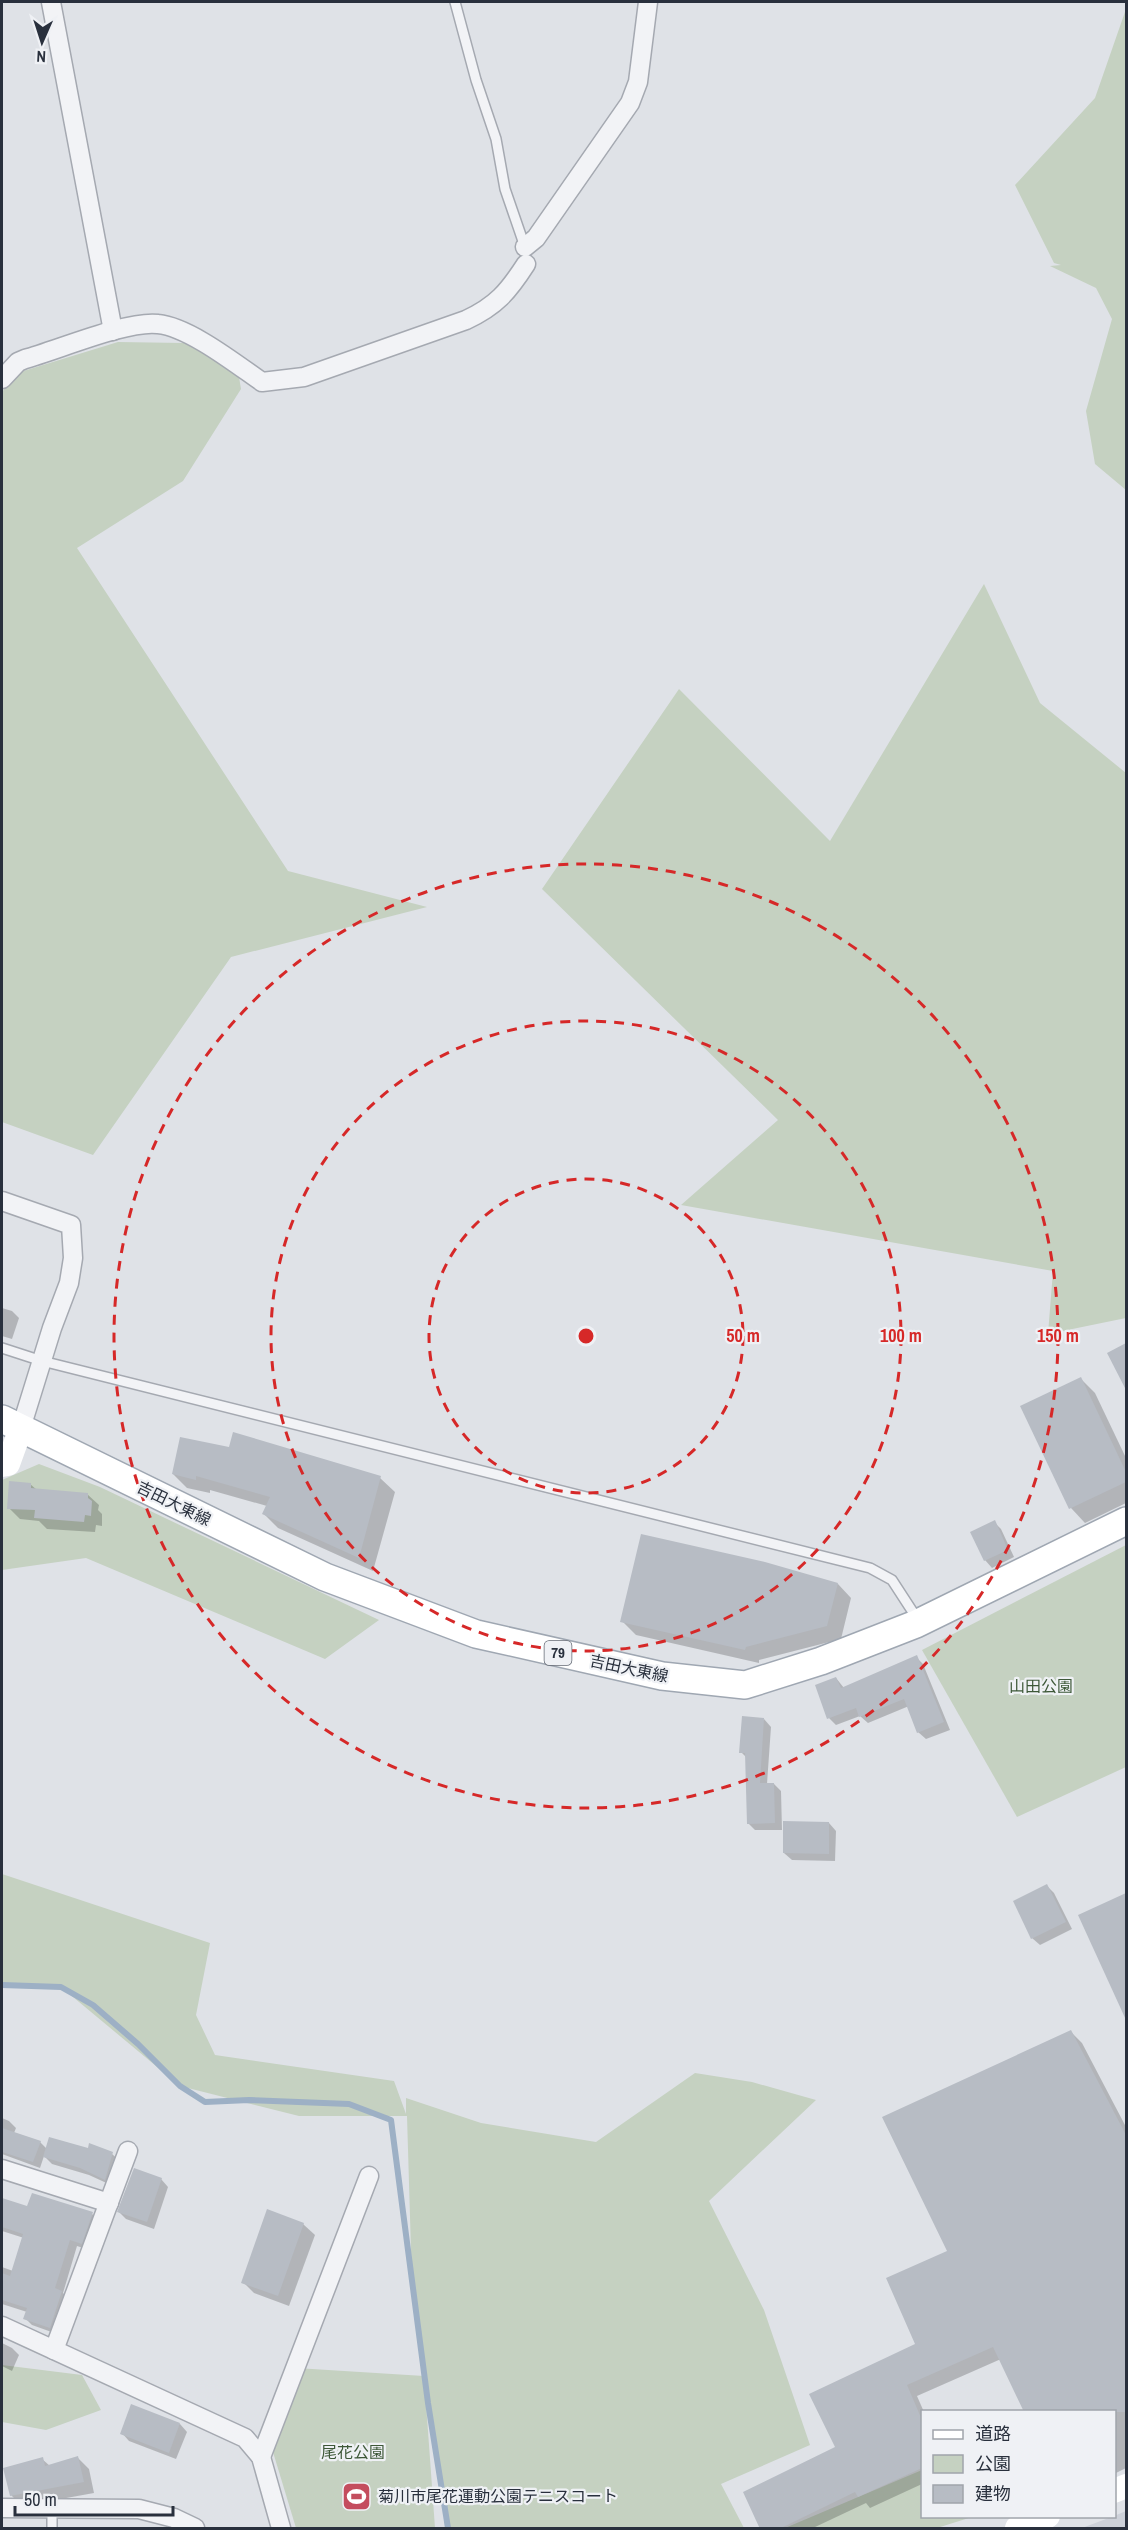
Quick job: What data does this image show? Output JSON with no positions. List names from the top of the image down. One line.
{"streets":{"main road":["吉田大東線","79"]},"parks":["山田公園","尾花公園"],"places":{"sports":["菊川市尾花運動公園テニスコート"]},"legend":["道路","公園","建物"],"scale_bar":"50 m","north":"bottom","rings":["50 m","100 m","150 m"]}
